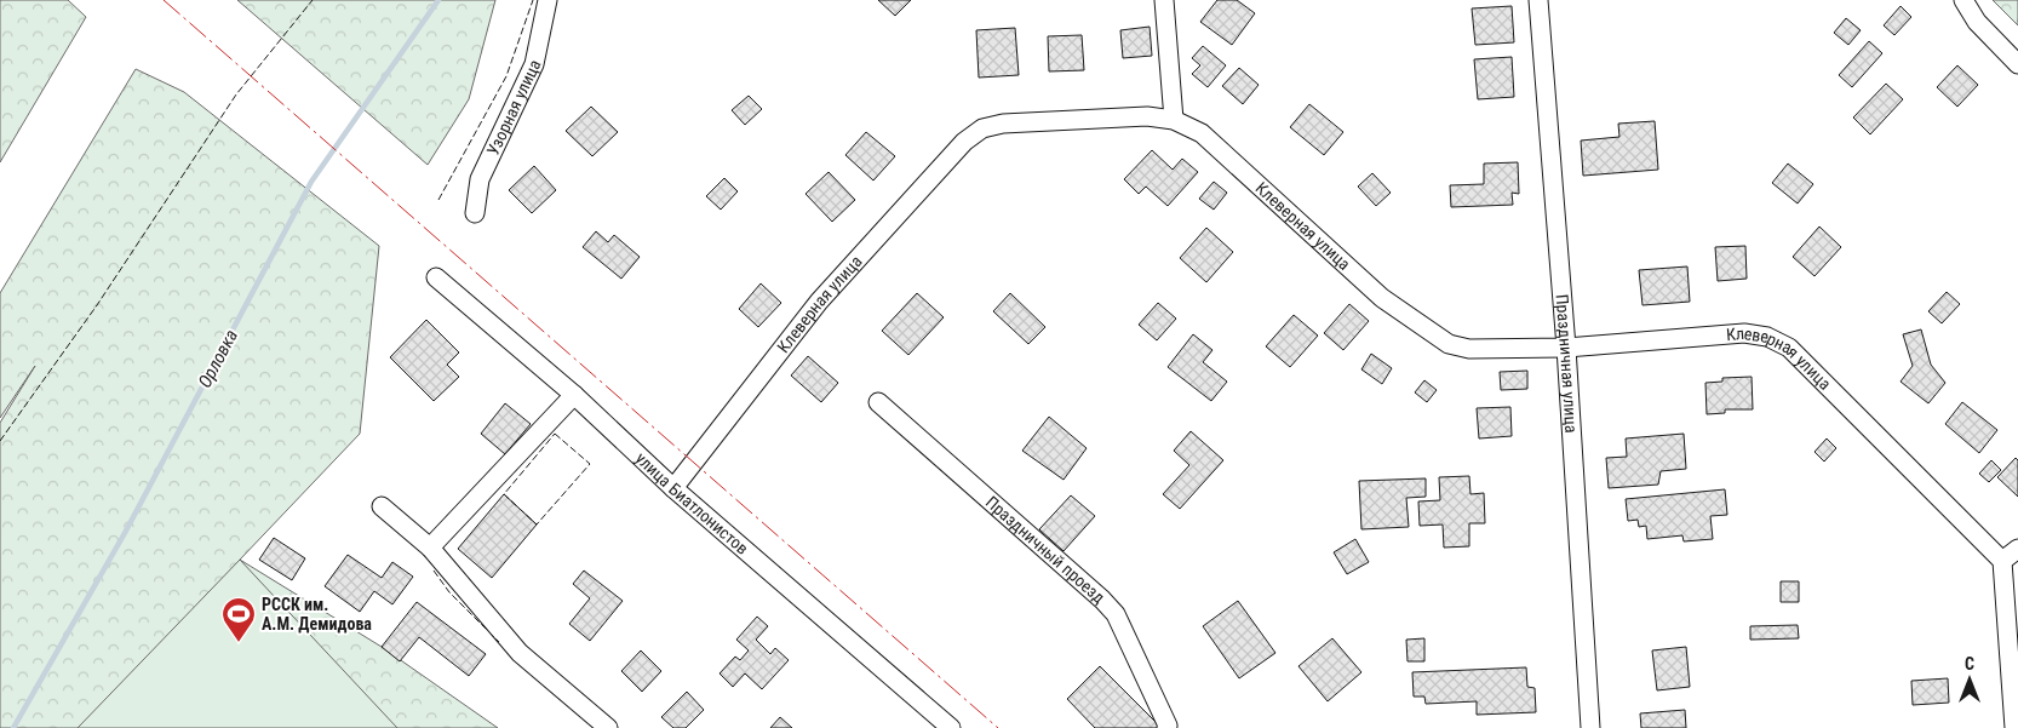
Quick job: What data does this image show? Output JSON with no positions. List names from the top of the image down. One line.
{"streets":{"street":["Узорная улица","Клеверная улица","Праздничная улица","улица Биатлонистов","Праздничный проезд"]},"crossings":[["Клеверная улица","Праздничная улица"],["Клеверная улица","улица Биатлонистов"]],"water":["Орловка"],"places":{"sports":["РССК им. А.М. Демидова"]},"north":"top"}
